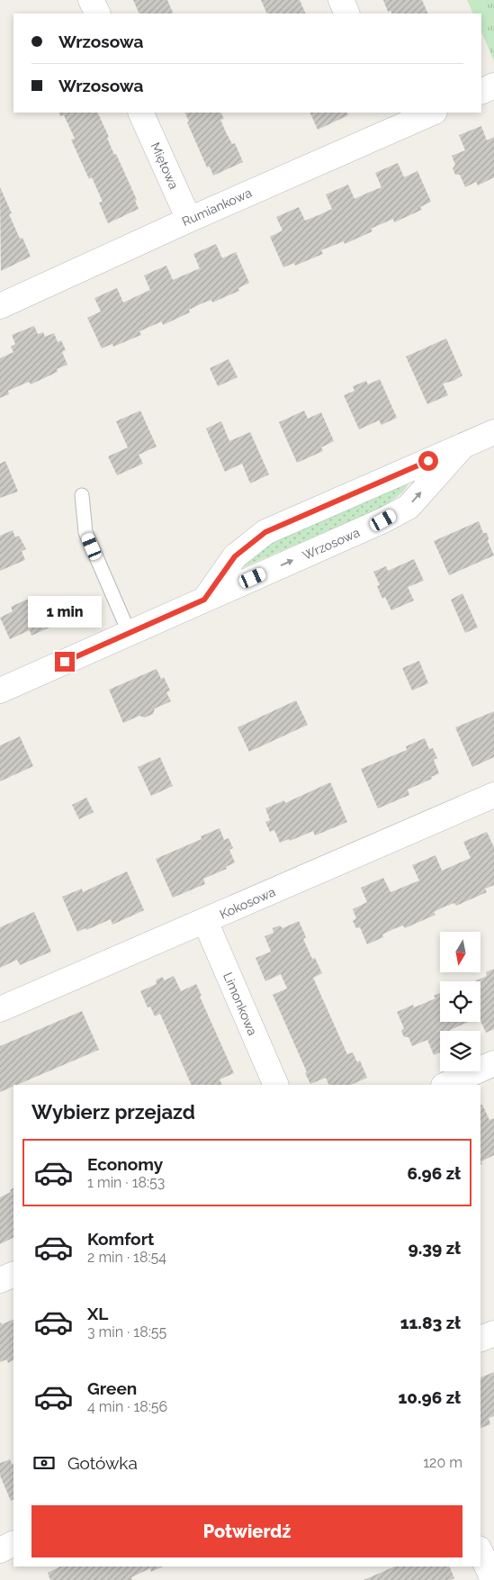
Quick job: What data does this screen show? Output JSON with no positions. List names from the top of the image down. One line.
{"streets":{"street":["Miętowa","Rumiankowa","Wrzosowa","Kokosowa","Limonkowa"]},"crossings":[["Miętowa","Rumiankowa"],["Kokosowa","Limonkowa"]],"north":"bottom","page":{"banner":["Wrzosowa","Wrzosowa"],"bubble":"1 min","heading":"Wybierz przejazd","list":[{"name":"Economy","note":"1 min · 18:53","value":"6.96 zł"},{"name":"Komfort","note":"2 min · 18:54","value":"9.39 zł"},{"name":"XL","note":"3 min · 18:55","value":"11.83 zł"},{"name":"Green","note":"4 min · 18:56","value":"10.96 zł"}],"pay":["Gotówka","120 m"],"buttons":"Potwierdź"}}
